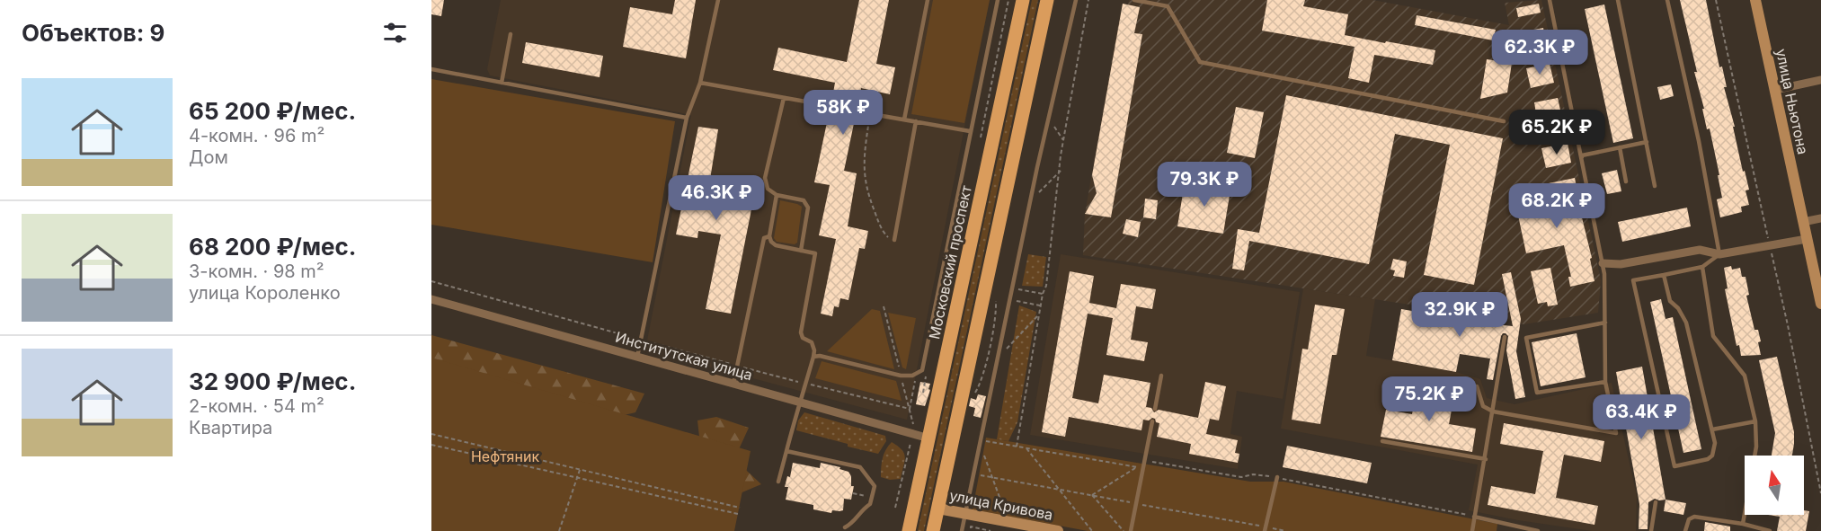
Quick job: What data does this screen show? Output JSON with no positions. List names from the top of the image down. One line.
{"streets":{"main road":["Московский проспект"],"street":["улица Ньютона","Институтская улица","улица Кривова"]},"crossings":[["Московский проспект","Институтская улица"]],"parks":["Нефтяник"],"north":"top","page":{"heading":"Объектов: 9","price":["62.3K ₽","58K ₽","65.2K ₽","79.3K ₽","46.3K ₽","68.2K ₽","32.9K ₽","75.2K ₽","63.4K ₽"],"list":[{"name":"65 200 ₽/мес.","note":"4-комн. · 96 m² · Дом"},{"name":"68 200 ₽/мес.","note":"3-комн. · 98 m² · улица Короленко"},{"name":"32 900 ₽/мес.","note":"2-комн. · 54 m² · Квартира"}]}}
